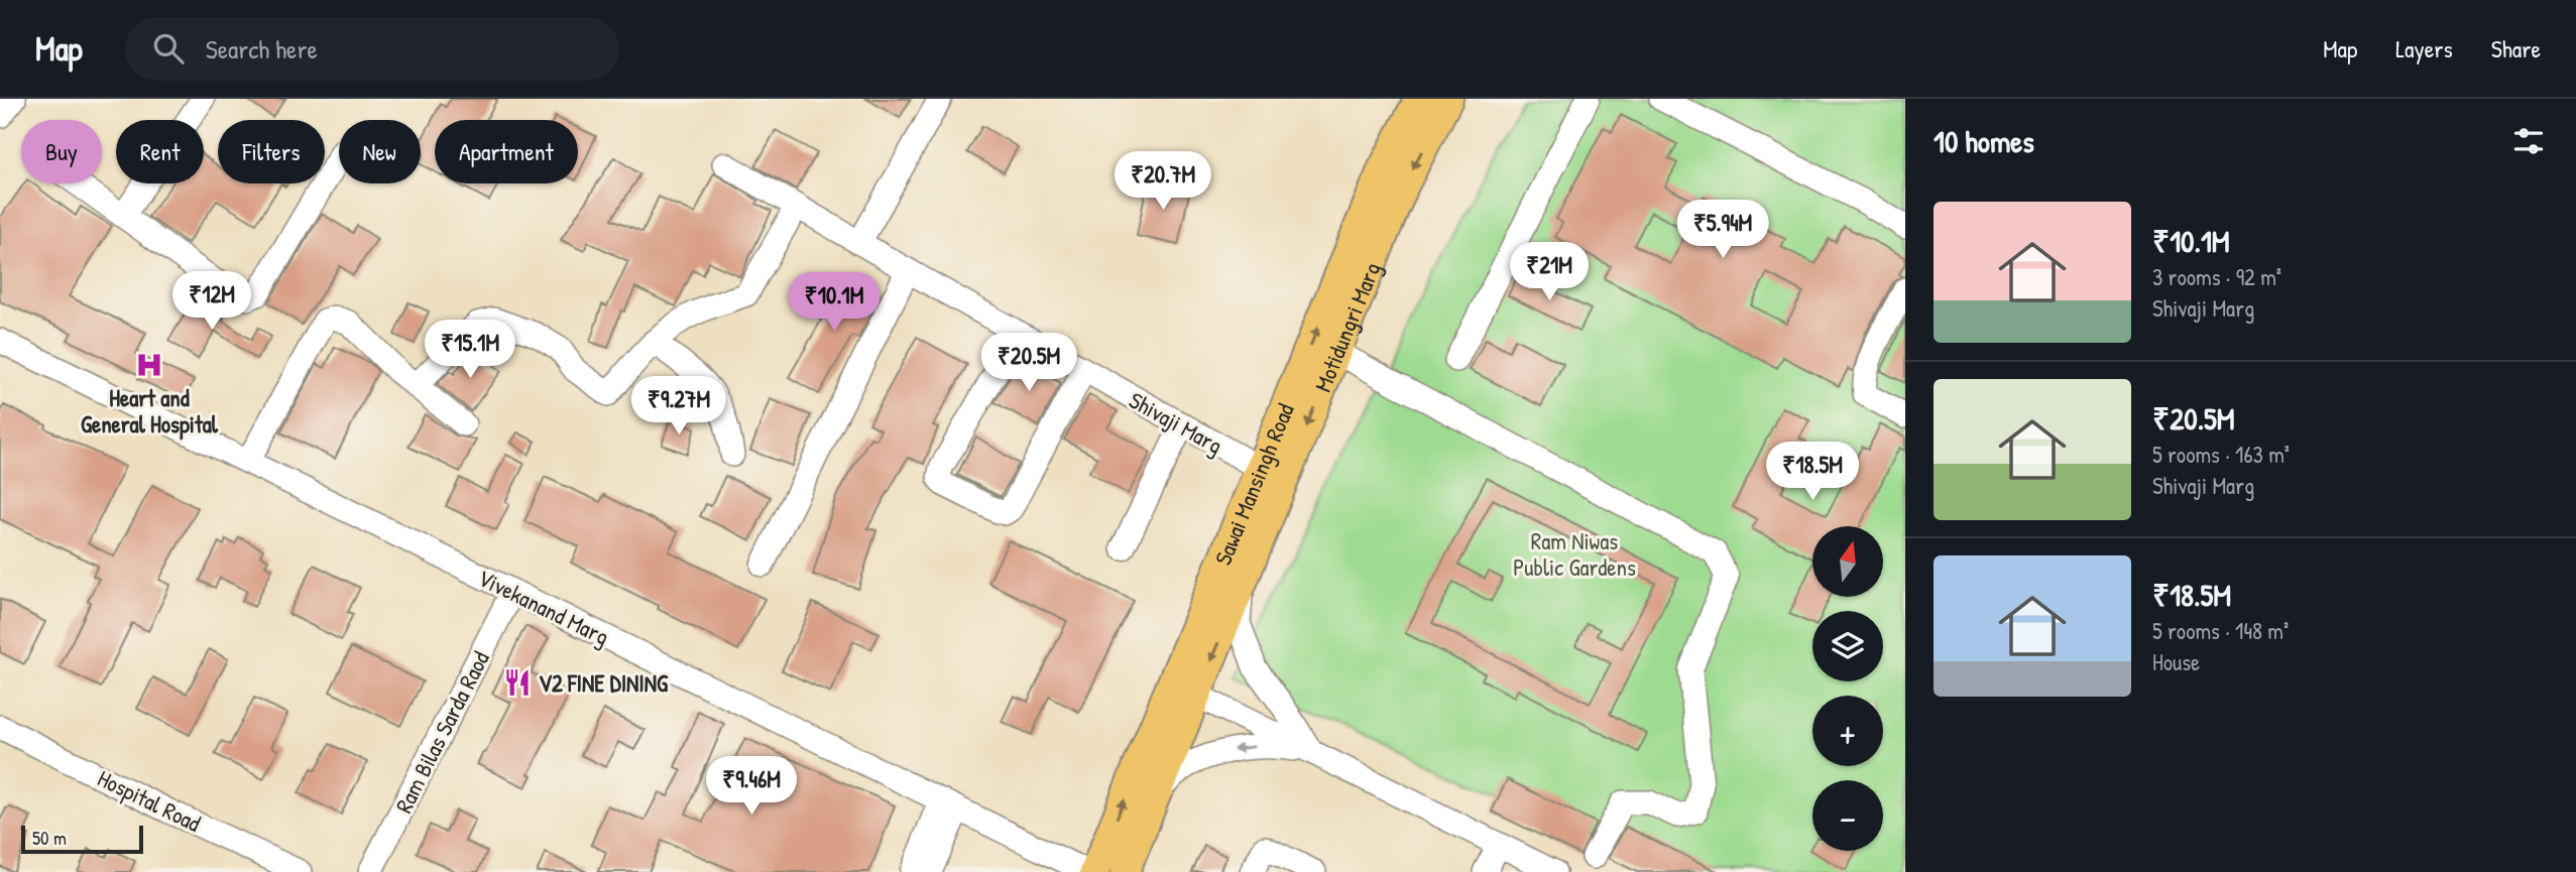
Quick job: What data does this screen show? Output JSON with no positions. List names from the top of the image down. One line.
{"streets":{"main road":["Motidungri Marg","Sawai Mansingh Road"],"street":["Shivaji Marg","Vivekanand Marg","Ram Bilas Sarda Raod","Hospital Road"]},"crossings":[["Motidungri Marg","Sawai Mansingh Road"],["Shivaji Marg","Sawai Mansingh Road"],["Vivekanand Marg","Ram Bilas Sarda Raod"]],"one_way":["Motidungri Marg","Sawai Mansingh Road"],"parks":["Ram Niwas Public Gardens"],"places":{"hospital":["Heart and General Hospital"],"restaurant":["V2 FINE DINING"]},"scale_bar":"50 m","north":"top","page":{"header":"Map","search":"Search here","nav":["Map","Layers","Share"],"heading":"10 homes","chip":["Buy","Rent","Filters","New","Apartment"],"price":["₹20.7M","₹5.94M","₹21M","₹12M","₹10.1M","₹15.1M","₹20.5M","₹9.27M","₹18.5M","₹9.46M"],"list":[{"name":"₹10.1M","note":"3 rooms · 92 m² · Shivaji Marg"},{"name":"₹20.5M","note":"5 rooms · 163 m² · Shivaji Marg"},{"name":"₹18.5M","note":"5 rooms · 148 m² · House"}],"map_buttons":["+","−"],"scale":"50 m"}}
